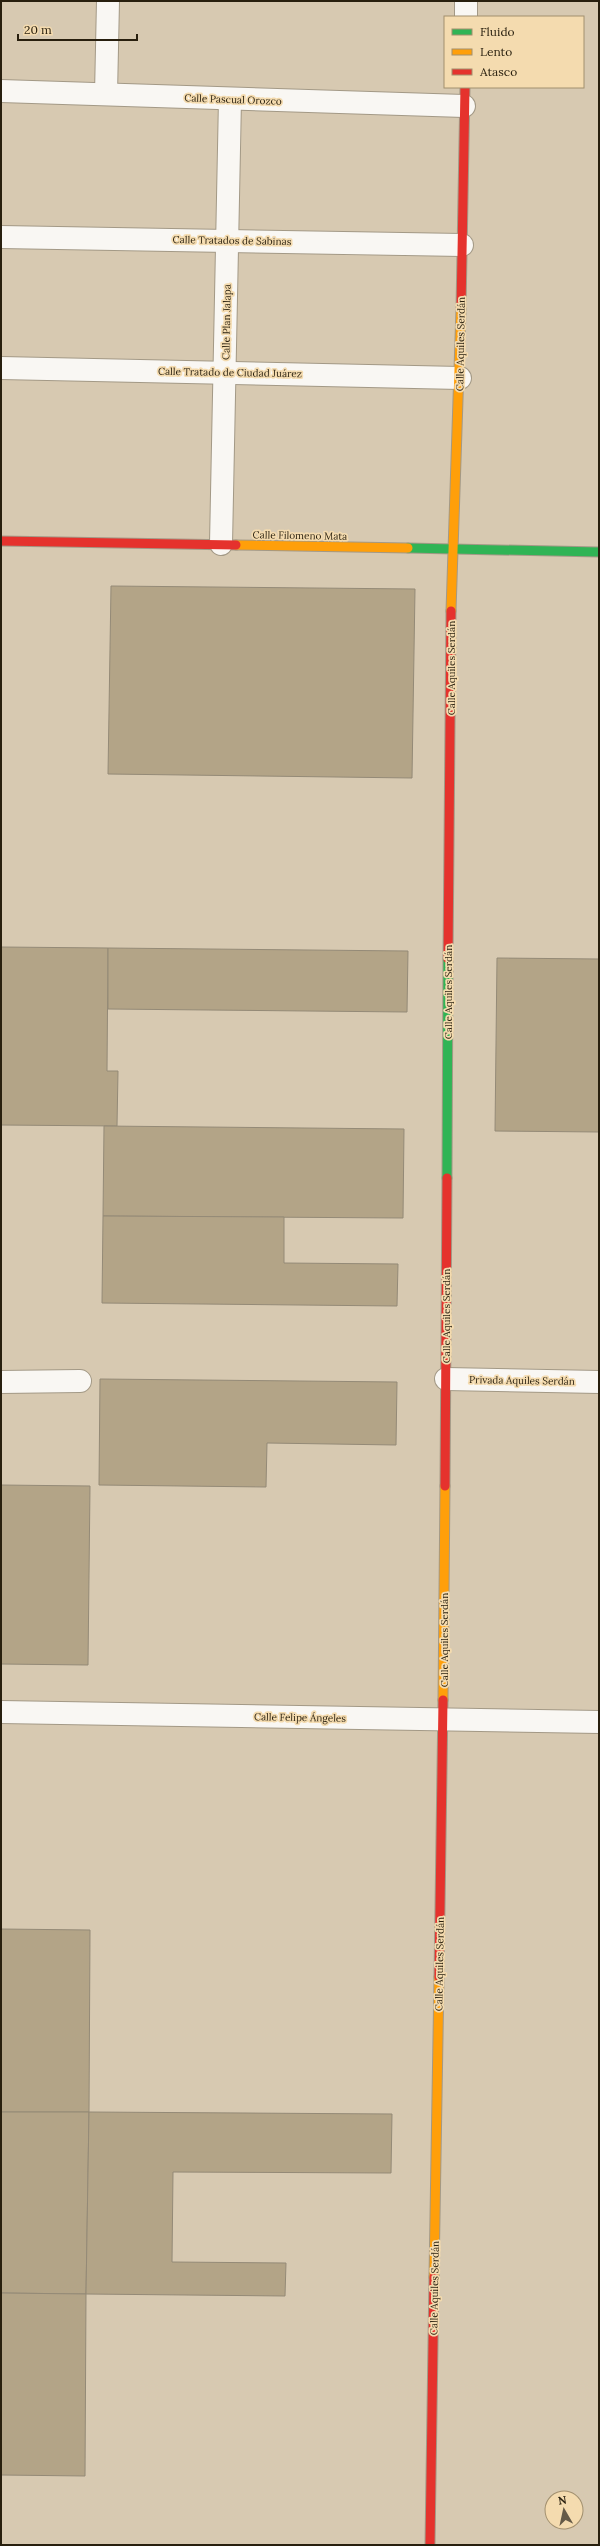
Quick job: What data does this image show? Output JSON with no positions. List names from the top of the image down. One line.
{"streets":{"street":["Calle Pascual Orozco","Calle Tratados de Sabinas","Calle Plan Jalapa","Calle Aquiles Serdán","Calle Tratado de Ciudad Juárez","Calle Filomeno Mata","Privada Aquiles Serdán","Calle Felipe Ángeles"]},"crossings":[["Calle Pascual Orozco","Calle Plan Jalapa"],["Calle Pascual Orozco","Calle Aquiles Serdán"],["Calle Tratados de Sabinas","Calle Plan Jalapa"],["Calle Tratados de Sabinas","Calle Aquiles Serdán"],["Calle Plan Jalapa","Calle Tratado de Ciudad Juárez"],["Calle Plan Jalapa","Calle Filomeno Mata"],["Calle Aquiles Serdán","Calle Tratado de Ciudad Juárez"],["Calle Aquiles Serdán","Calle Filomeno Mata"],["Calle Aquiles Serdán","Privada Aquiles Serdán"],["Calle Aquiles Serdán","Calle Felipe Ángeles"]],"legend":["Fluido","Lento","Atasco"],"scale_bar":"20 m","north":"top"}
